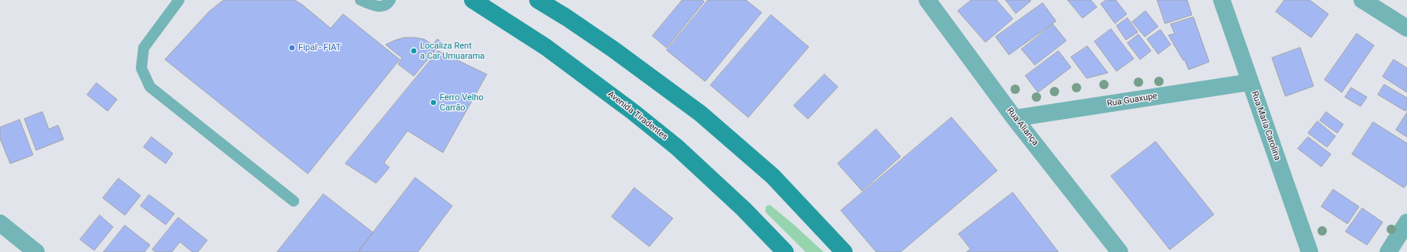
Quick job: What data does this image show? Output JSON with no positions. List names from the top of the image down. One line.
{"streets":{"main road":["Avenida Tiradentes"],"street":["Rua Guaxupe","Rua Maria Carolina","Rua Aliança"]},"crossings":[["Rua Guaxupe","Rua Maria Carolina"],["Rua Guaxupe","Rua Aliança"]],"places":["Fipal - FIAT","Localiza Rent a Car Umuarama","Ferro Velho Carrão"]}
